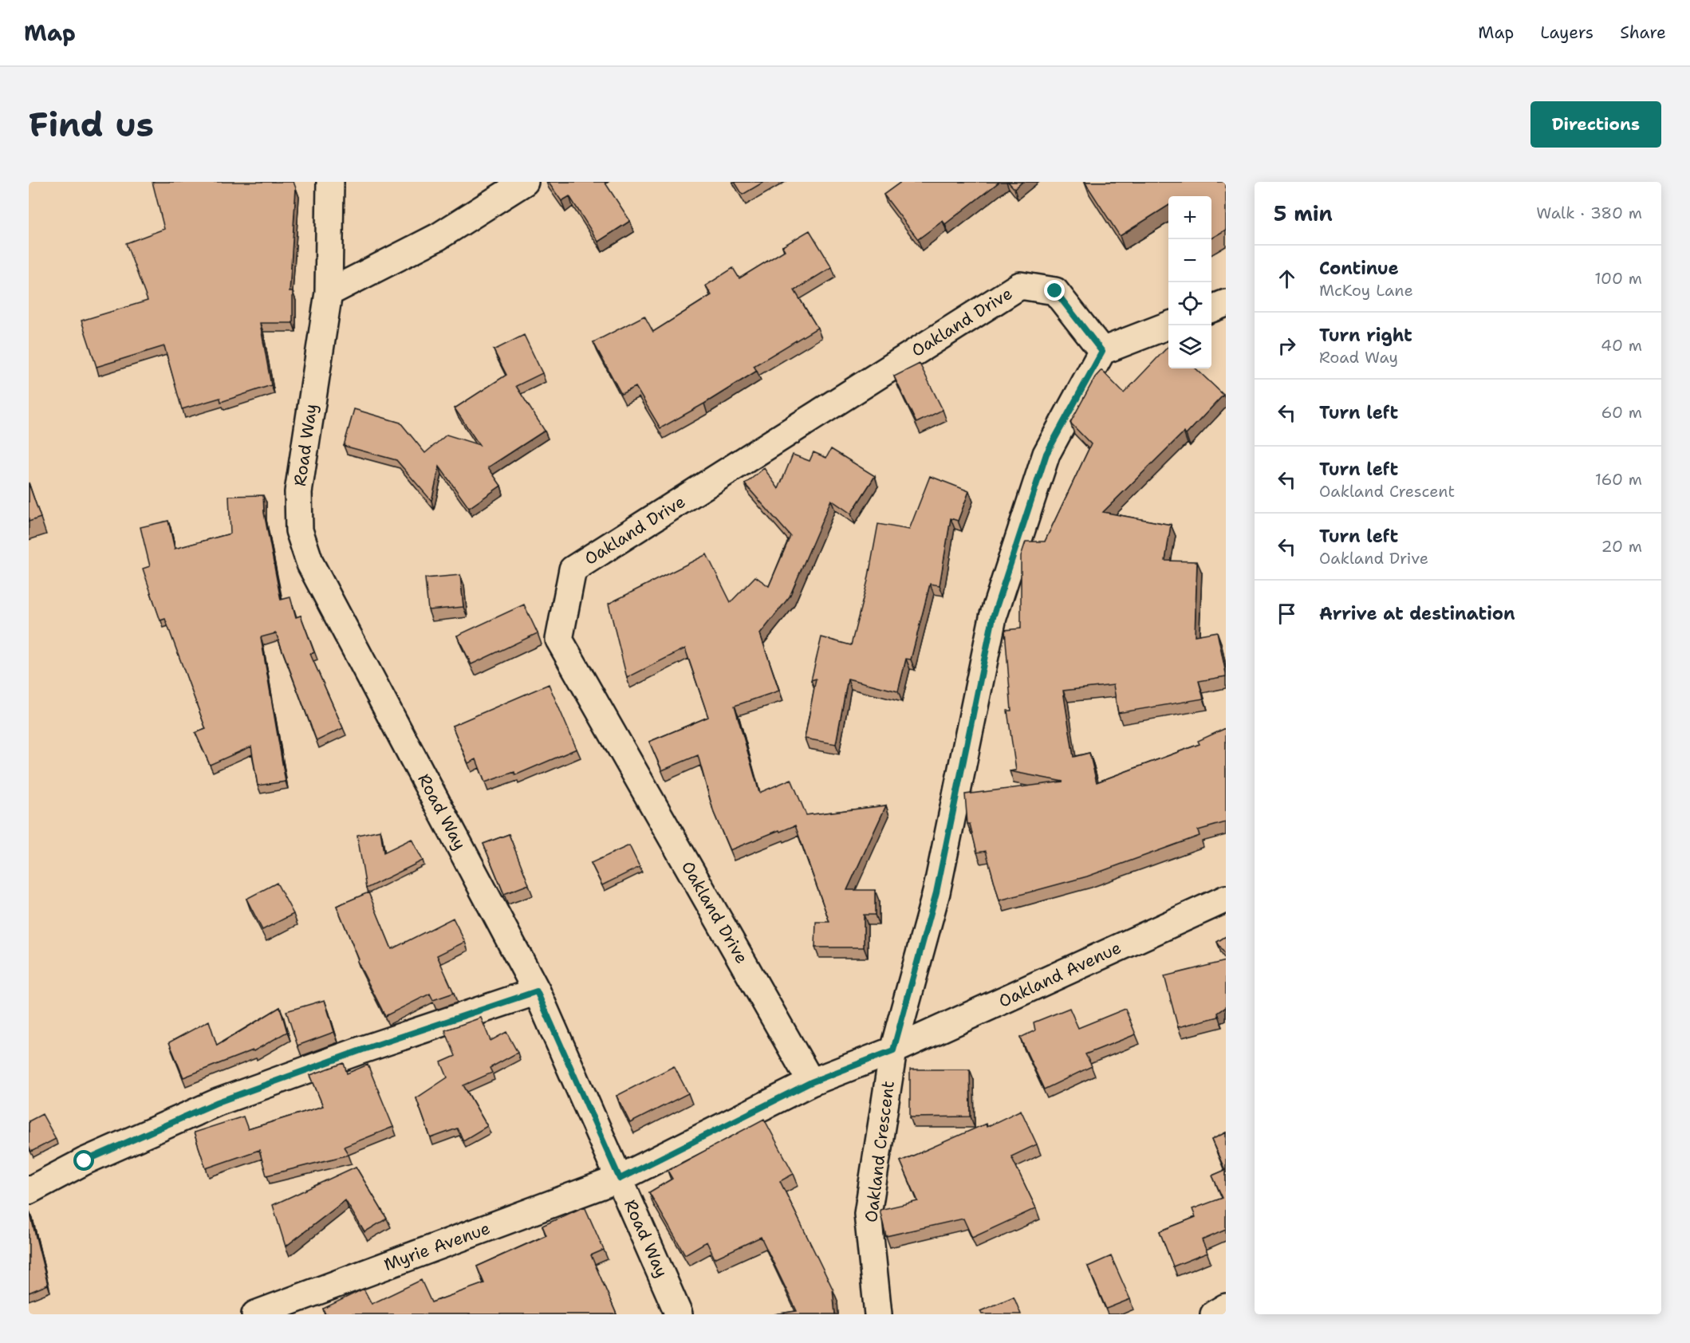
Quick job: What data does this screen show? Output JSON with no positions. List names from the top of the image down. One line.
{"streets":{"street":["Oakland Drive","Road Way","Oakland Avenue","Oakland Crescent","Myrie Avenue"]},"crossings":[["Oakland Drive","Oakland Avenue"],["Oakland Drive","Oakland Crescent"],["Oakland Drive","Myrie Avenue"],["Road Way","Myrie Avenue"],["Oakland Avenue","Oakland Crescent"],["Oakland Avenue","Myrie Avenue"]],"page":{"header":"Map","nav":["Map","Layers","Share"],"buttons":"Directions","title":"Find us","heading":["5 min","Walk · 380 m"],"map_buttons":["+","−"],"list":[["Continue","McKoy Lane","100 m"],["Turn right","Road Way","40 m"],["Turn left","60 m"],["Turn left","Oakland Crescent","160 m"],["Turn left","Oakland Drive","20 m"],"Arrive at destination"]}}
